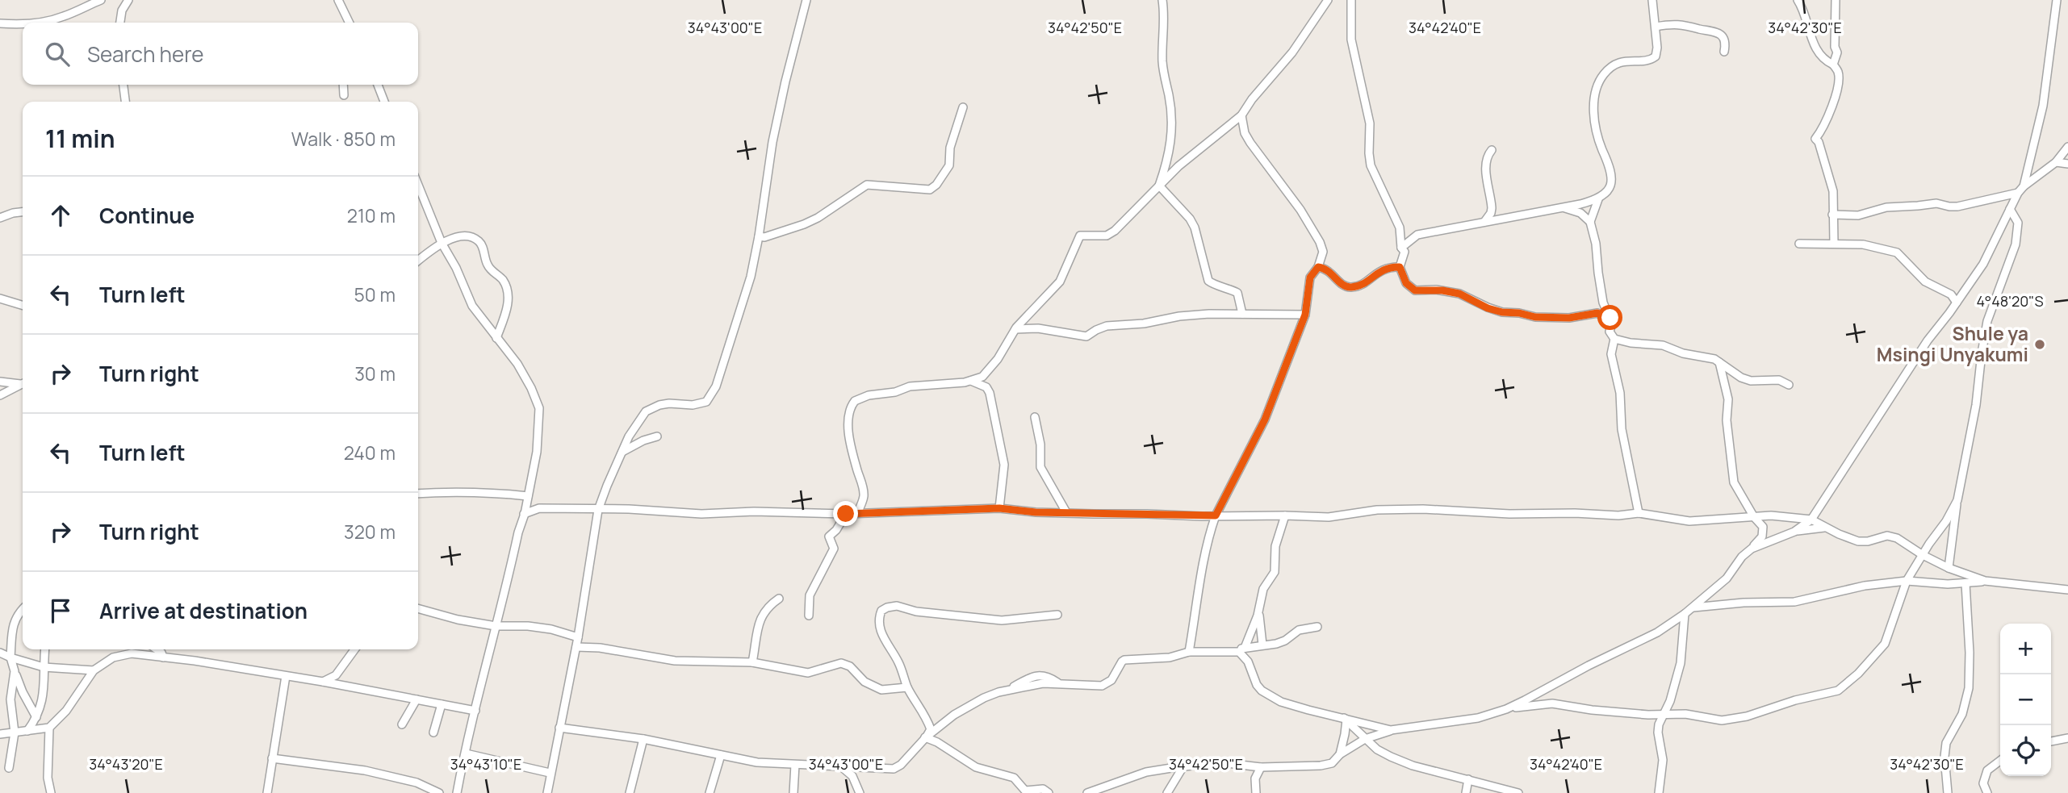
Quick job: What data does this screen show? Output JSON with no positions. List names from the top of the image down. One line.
{"places":["Shule ya Msingi Unyakumi"],"page":{"search":"Search here","heading":["11 min","Walk · 850 m"],"list":[["Continue","210 m"],["Turn left","50 m"],["Turn right","30 m"],["Turn left","240 m"],["Turn right","320 m"],"Arrive at destination"],"map_buttons":["+","−"]},"coordinates":["34°43'00\"E","34°42'50\"E","34°42'40\"E","34°42'30\"E","4°48'20\"S","34°43'20\"E","34°43'10\"E"]}
